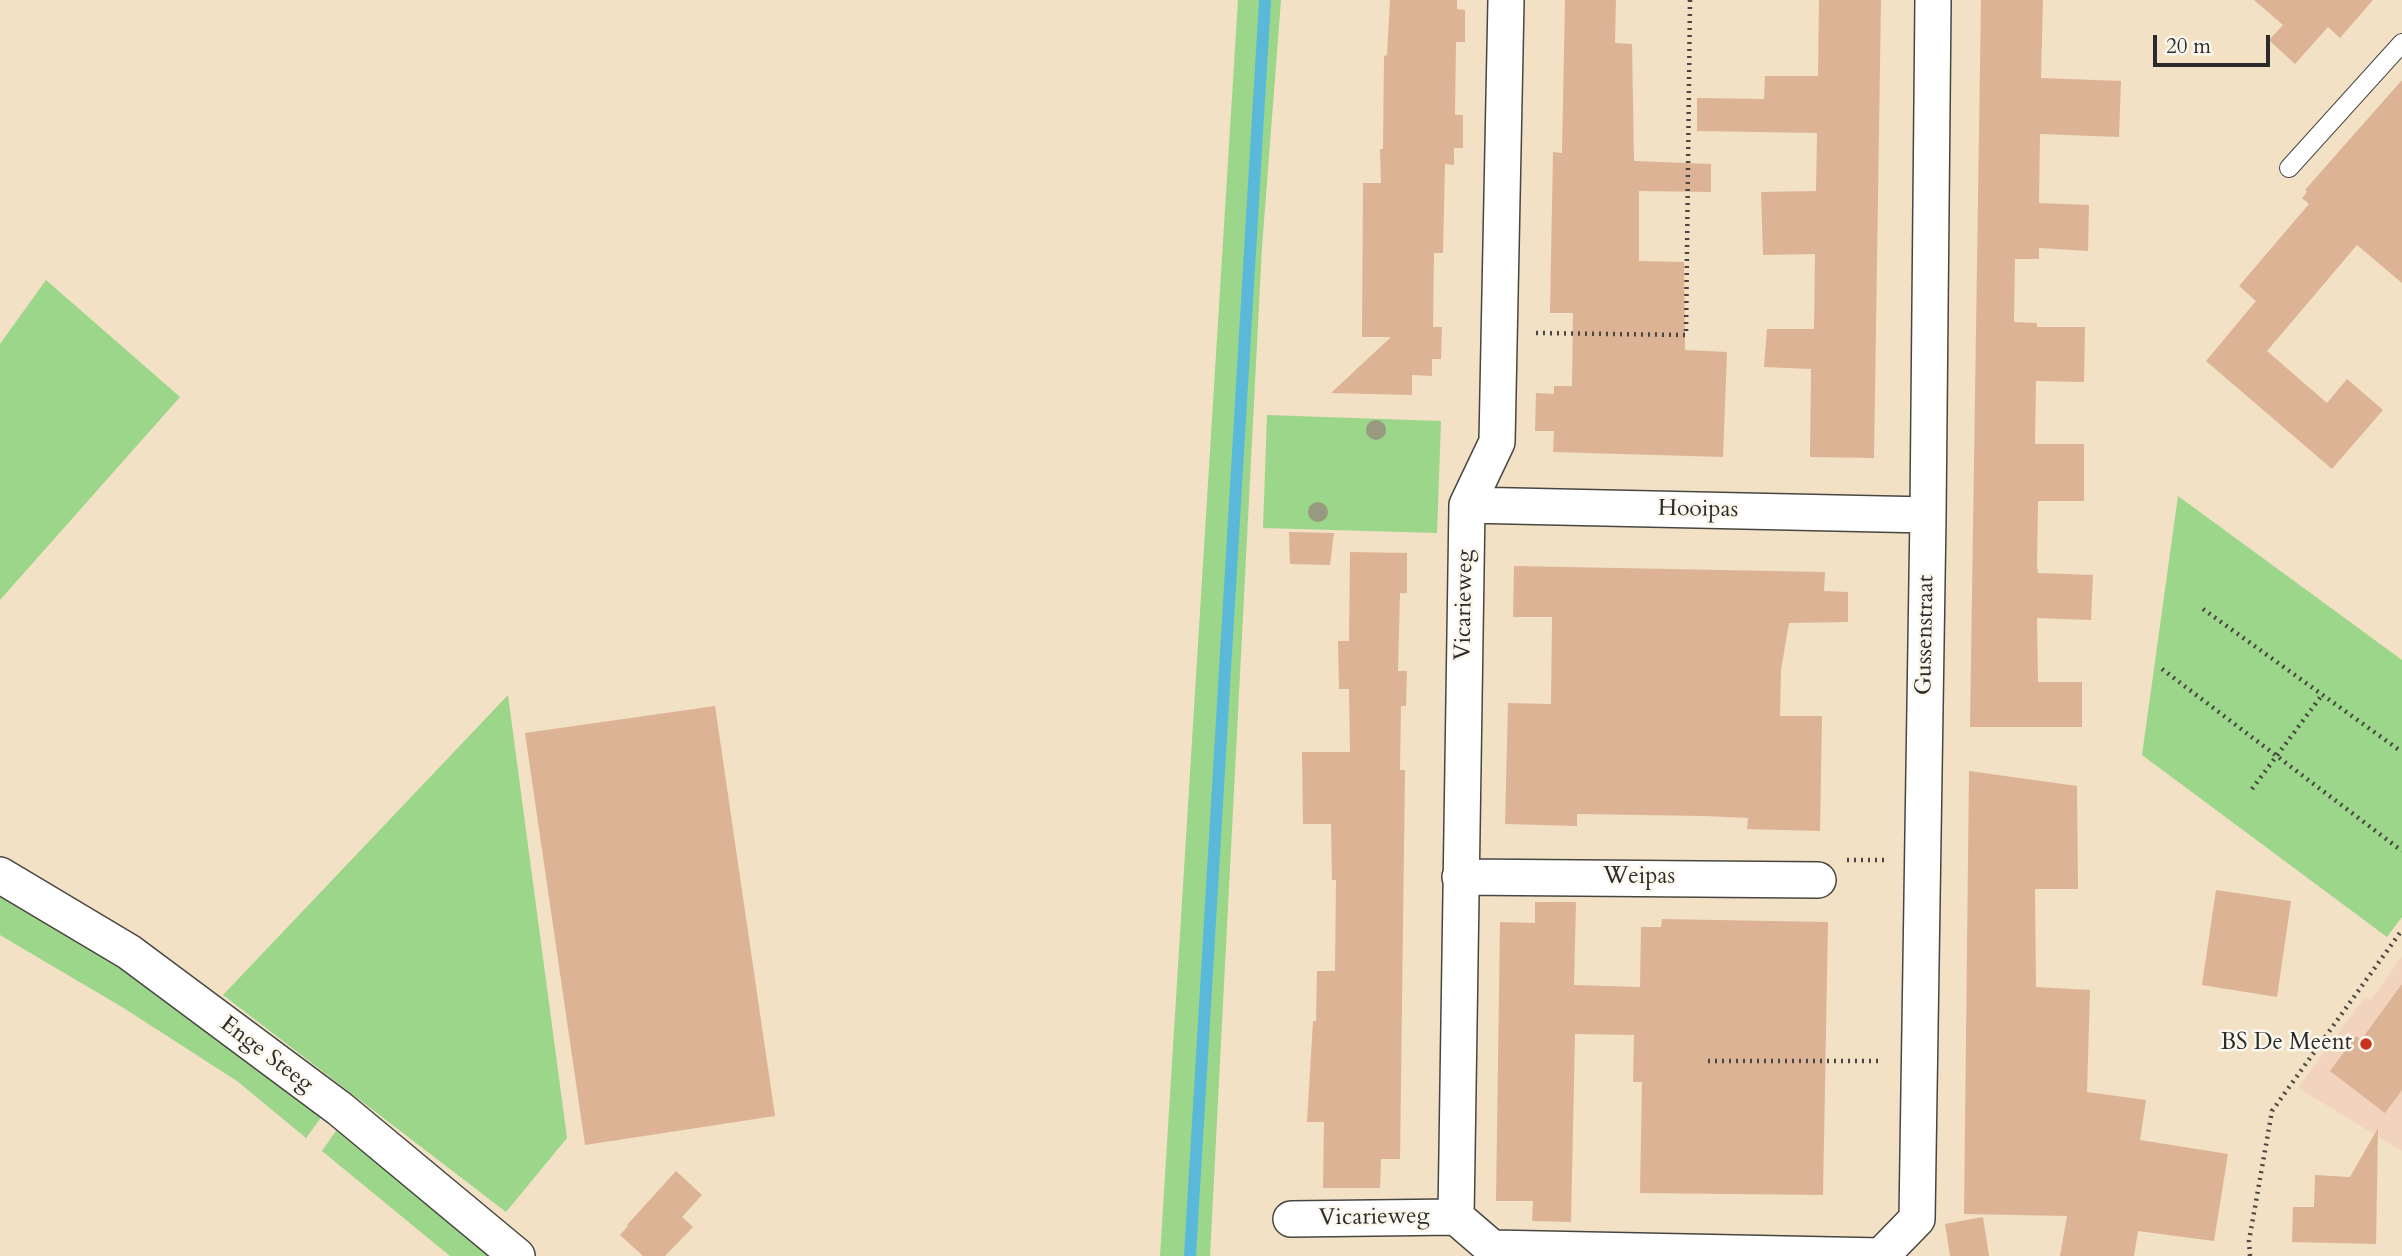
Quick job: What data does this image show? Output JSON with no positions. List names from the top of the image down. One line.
{"streets":{"street":["Hooipas","Vicarieweg","Gussenstraat","Weipas","Enge Steeg"]},"crossings":[["Hooipas","Vicarieweg"],["Hooipas","Gussenstraat"],["Vicarieweg","Gussenstraat"],["Vicarieweg","Weipas"]],"places":["BS De Meent"],"scale_bar":"20 m"}
